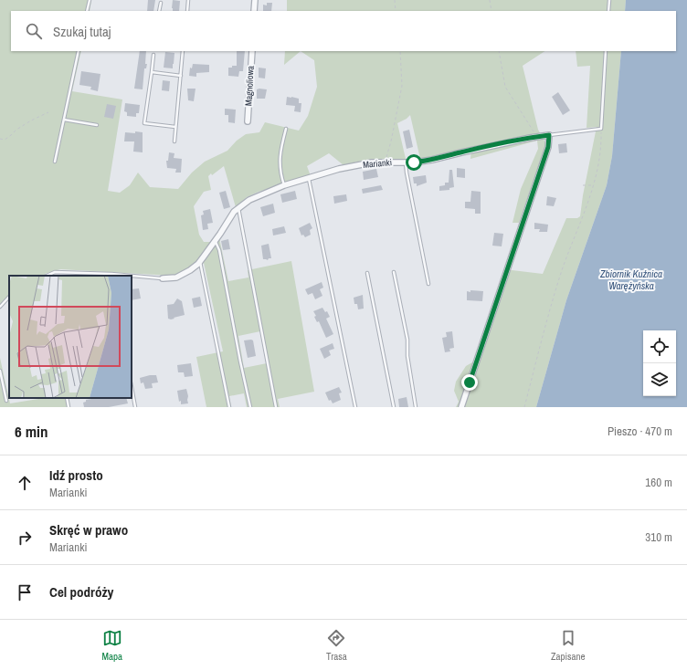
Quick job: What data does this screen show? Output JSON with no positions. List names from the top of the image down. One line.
{"streets":{"street":["Magnoliowa","Marianki"]},"water":["Zbiornik Kuźnica Warężyńska"],"page":{"search":"Szukaj tutaj","heading":["6 min","Pieszo · 470 m"],"list":[["Idź prosto","Marianki","160 m"],["Skręć w prawo","Marianki","310 m"],"Cel podróży"],"nav":["Mapa","Trasa","Zapisane"]}}
